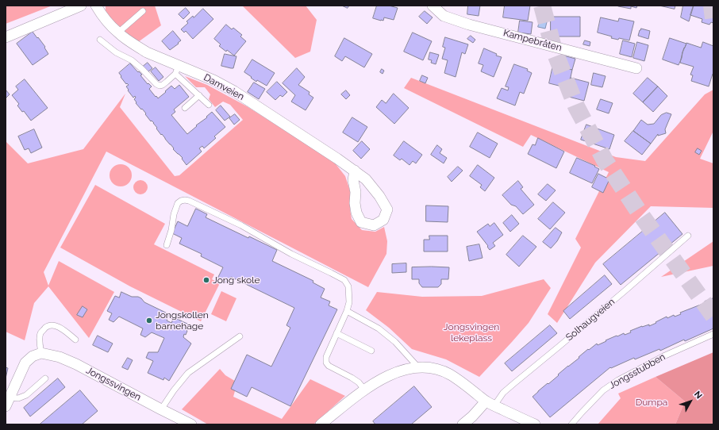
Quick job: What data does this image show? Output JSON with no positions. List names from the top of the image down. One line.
{"streets":{"street":["Kampebråten","Damveien","Solhaugveien","Jongssvingen"],"lane":["Jongsstubben"]},"parks":["Jongsvingen lekeplass","Dumpa"],"places":["Jong skole","Jongskollen barnehage"],"north":"top right"}
